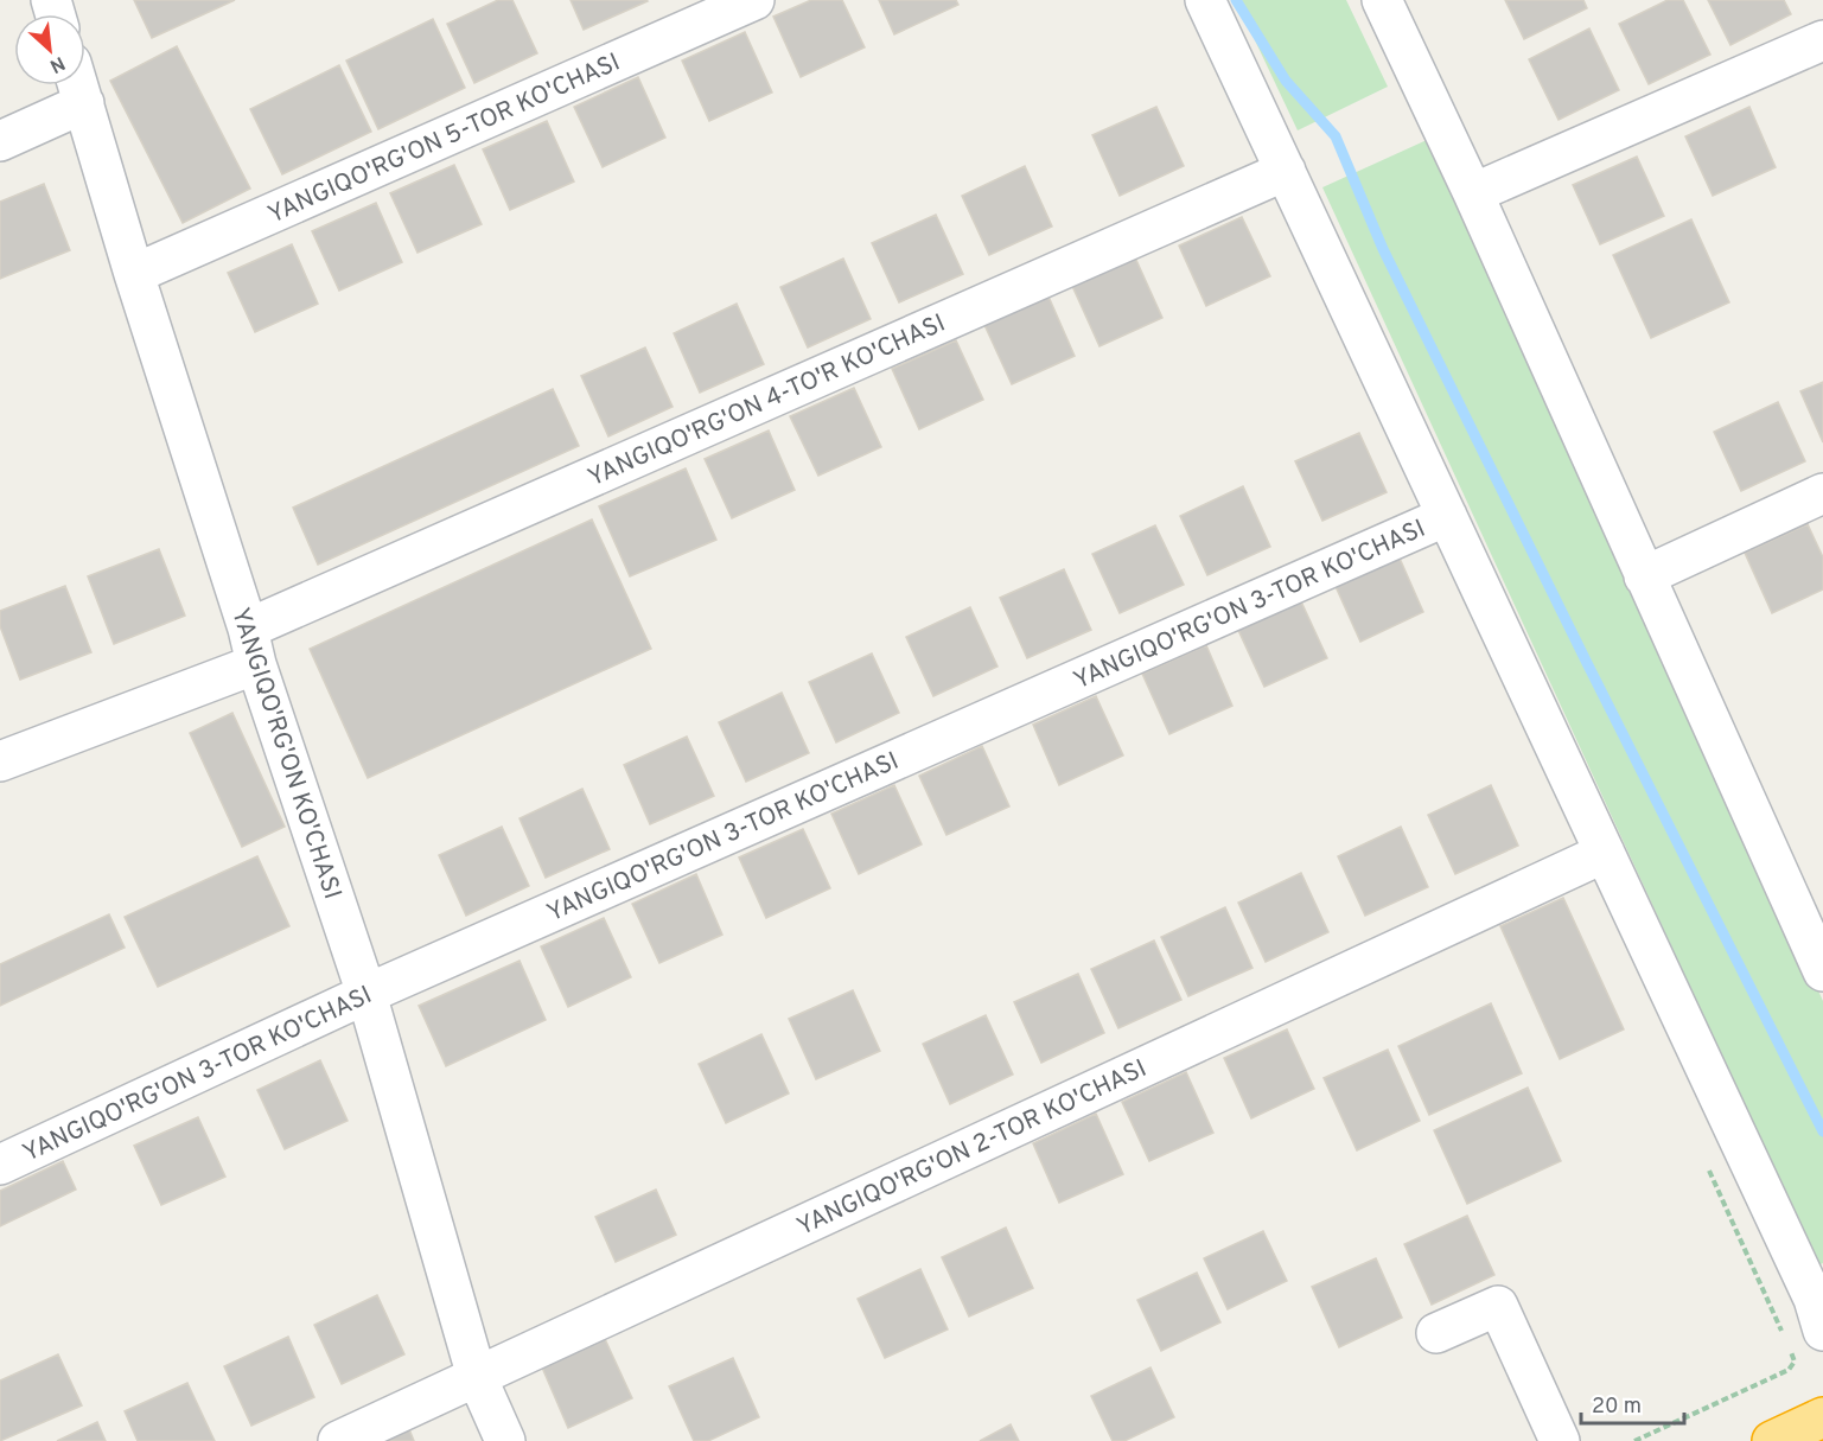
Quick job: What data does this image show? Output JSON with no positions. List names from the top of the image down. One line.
{"streets":{"street":["YANGIQO'RG'ON 5-TOR KO'CHASI","YANGIQO'RG'ON 4-TO'R KO'CHASI","YANGIQO'RG'ON 3-TOR KO'CHASI","YANGIQO'RG'ON KO'CHASI","YANGIQO'RG'ON 2-TOR KO'CHASI"]},"crossings":[["YANGIQO'RG'ON 5-TOR KO'CHASI","YANGIQO'RG'ON KO'CHASI"],["YANGIQO'RG'ON 4-TO'R KO'CHASI","YANGIQO'RG'ON KO'CHASI"],["YANGIQO'RG'ON 3-TOR KO'CHASI","YANGIQO'RG'ON KO'CHASI"],["YANGIQO'RG'ON KO'CHASI","YANGIQO'RG'ON 2-TOR KO'CHASI"]],"scale_bar":"20 m","north":"bottom right"}
